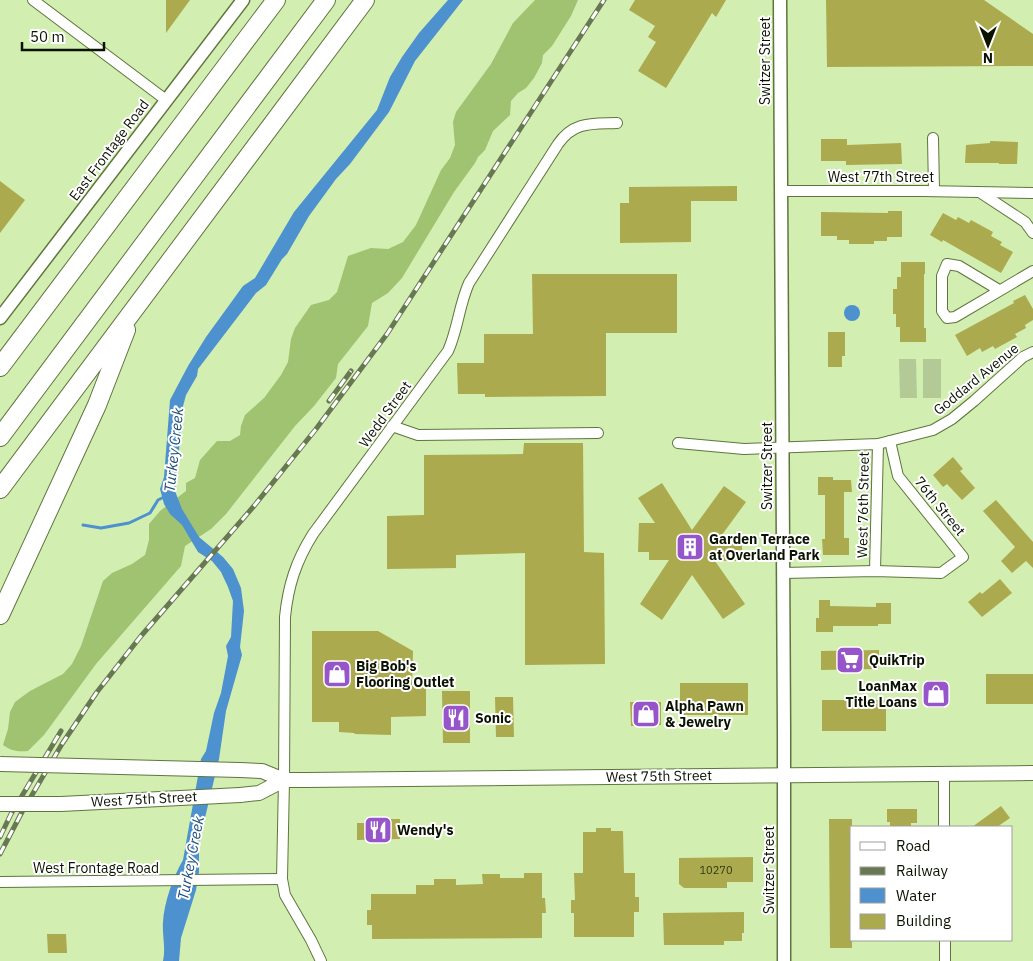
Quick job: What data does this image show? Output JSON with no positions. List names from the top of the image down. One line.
{"streets":{"main road":["West 75th Street"],"street":["Switzer Street","East Frontage Road","West 77th Street","Goddard Avenue","Wedd Street","West 76th Street","76th Street","West Frontage Road"]},"crossings":[["Switzer Street","West 77th Street"],["Switzer Street","West 76th Street"],["Switzer Street","West 75th Street"],["Goddard Avenue","West 76th Street"],["Goddard Avenue","76th Street"],["Wedd Street","West 75th Street"],["Wedd Street","West Frontage Road"],["West 76th Street","76th Street"]],"water":["Turkey Creek"],"places":{"building":["Garden Terrace at Overland Park"],"supermarket":["QuikTrip"],"shop":["Big Bob's Flooring Outlet","LoanMax Title Loans","Alpha Pawn & Jewelry"],"restaurant":["Sonic","Wendy's"]},"house_numbers":["10270"],"legend":["Road","Railway","Water","Building"],"scale_bar":"50 m","north":"bottom"}
